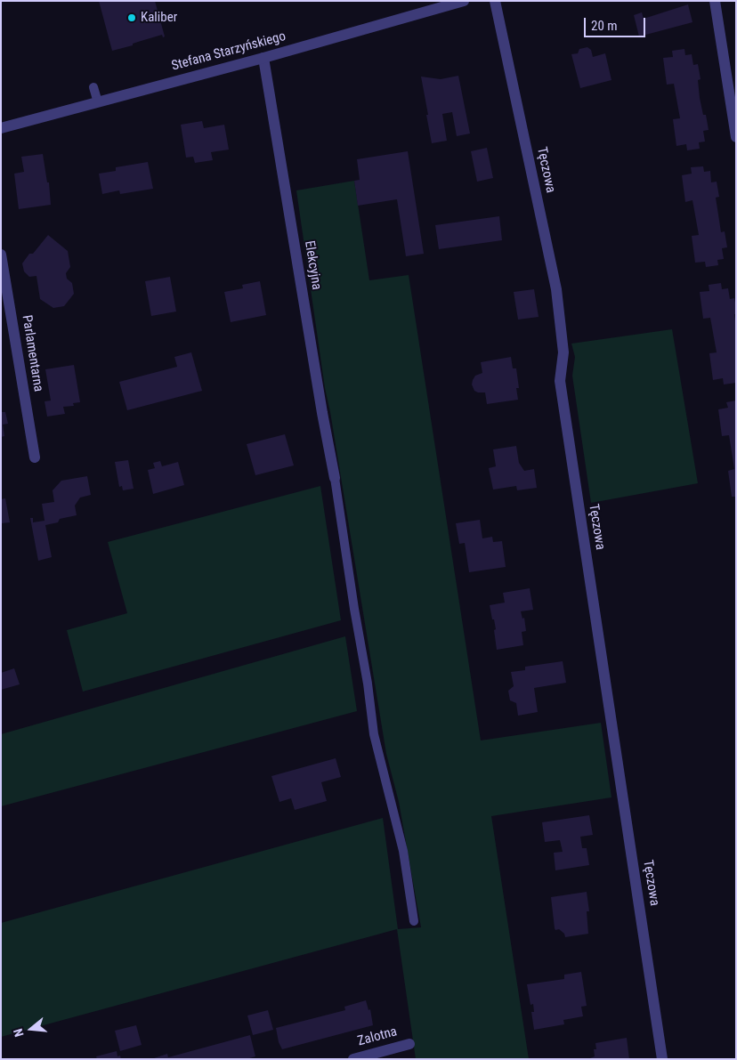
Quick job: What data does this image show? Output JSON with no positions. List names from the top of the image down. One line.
{"streets":{"street":["Stefana Starzyńskiego","Tęczowa","Elekcyjna","Parlamentarna","Zalotna"]},"crossings":[["Stefana Starzyńskiego","Elekcyjna"]],"places":["Kaliber"],"scale_bar":"20 m","north":"left"}
